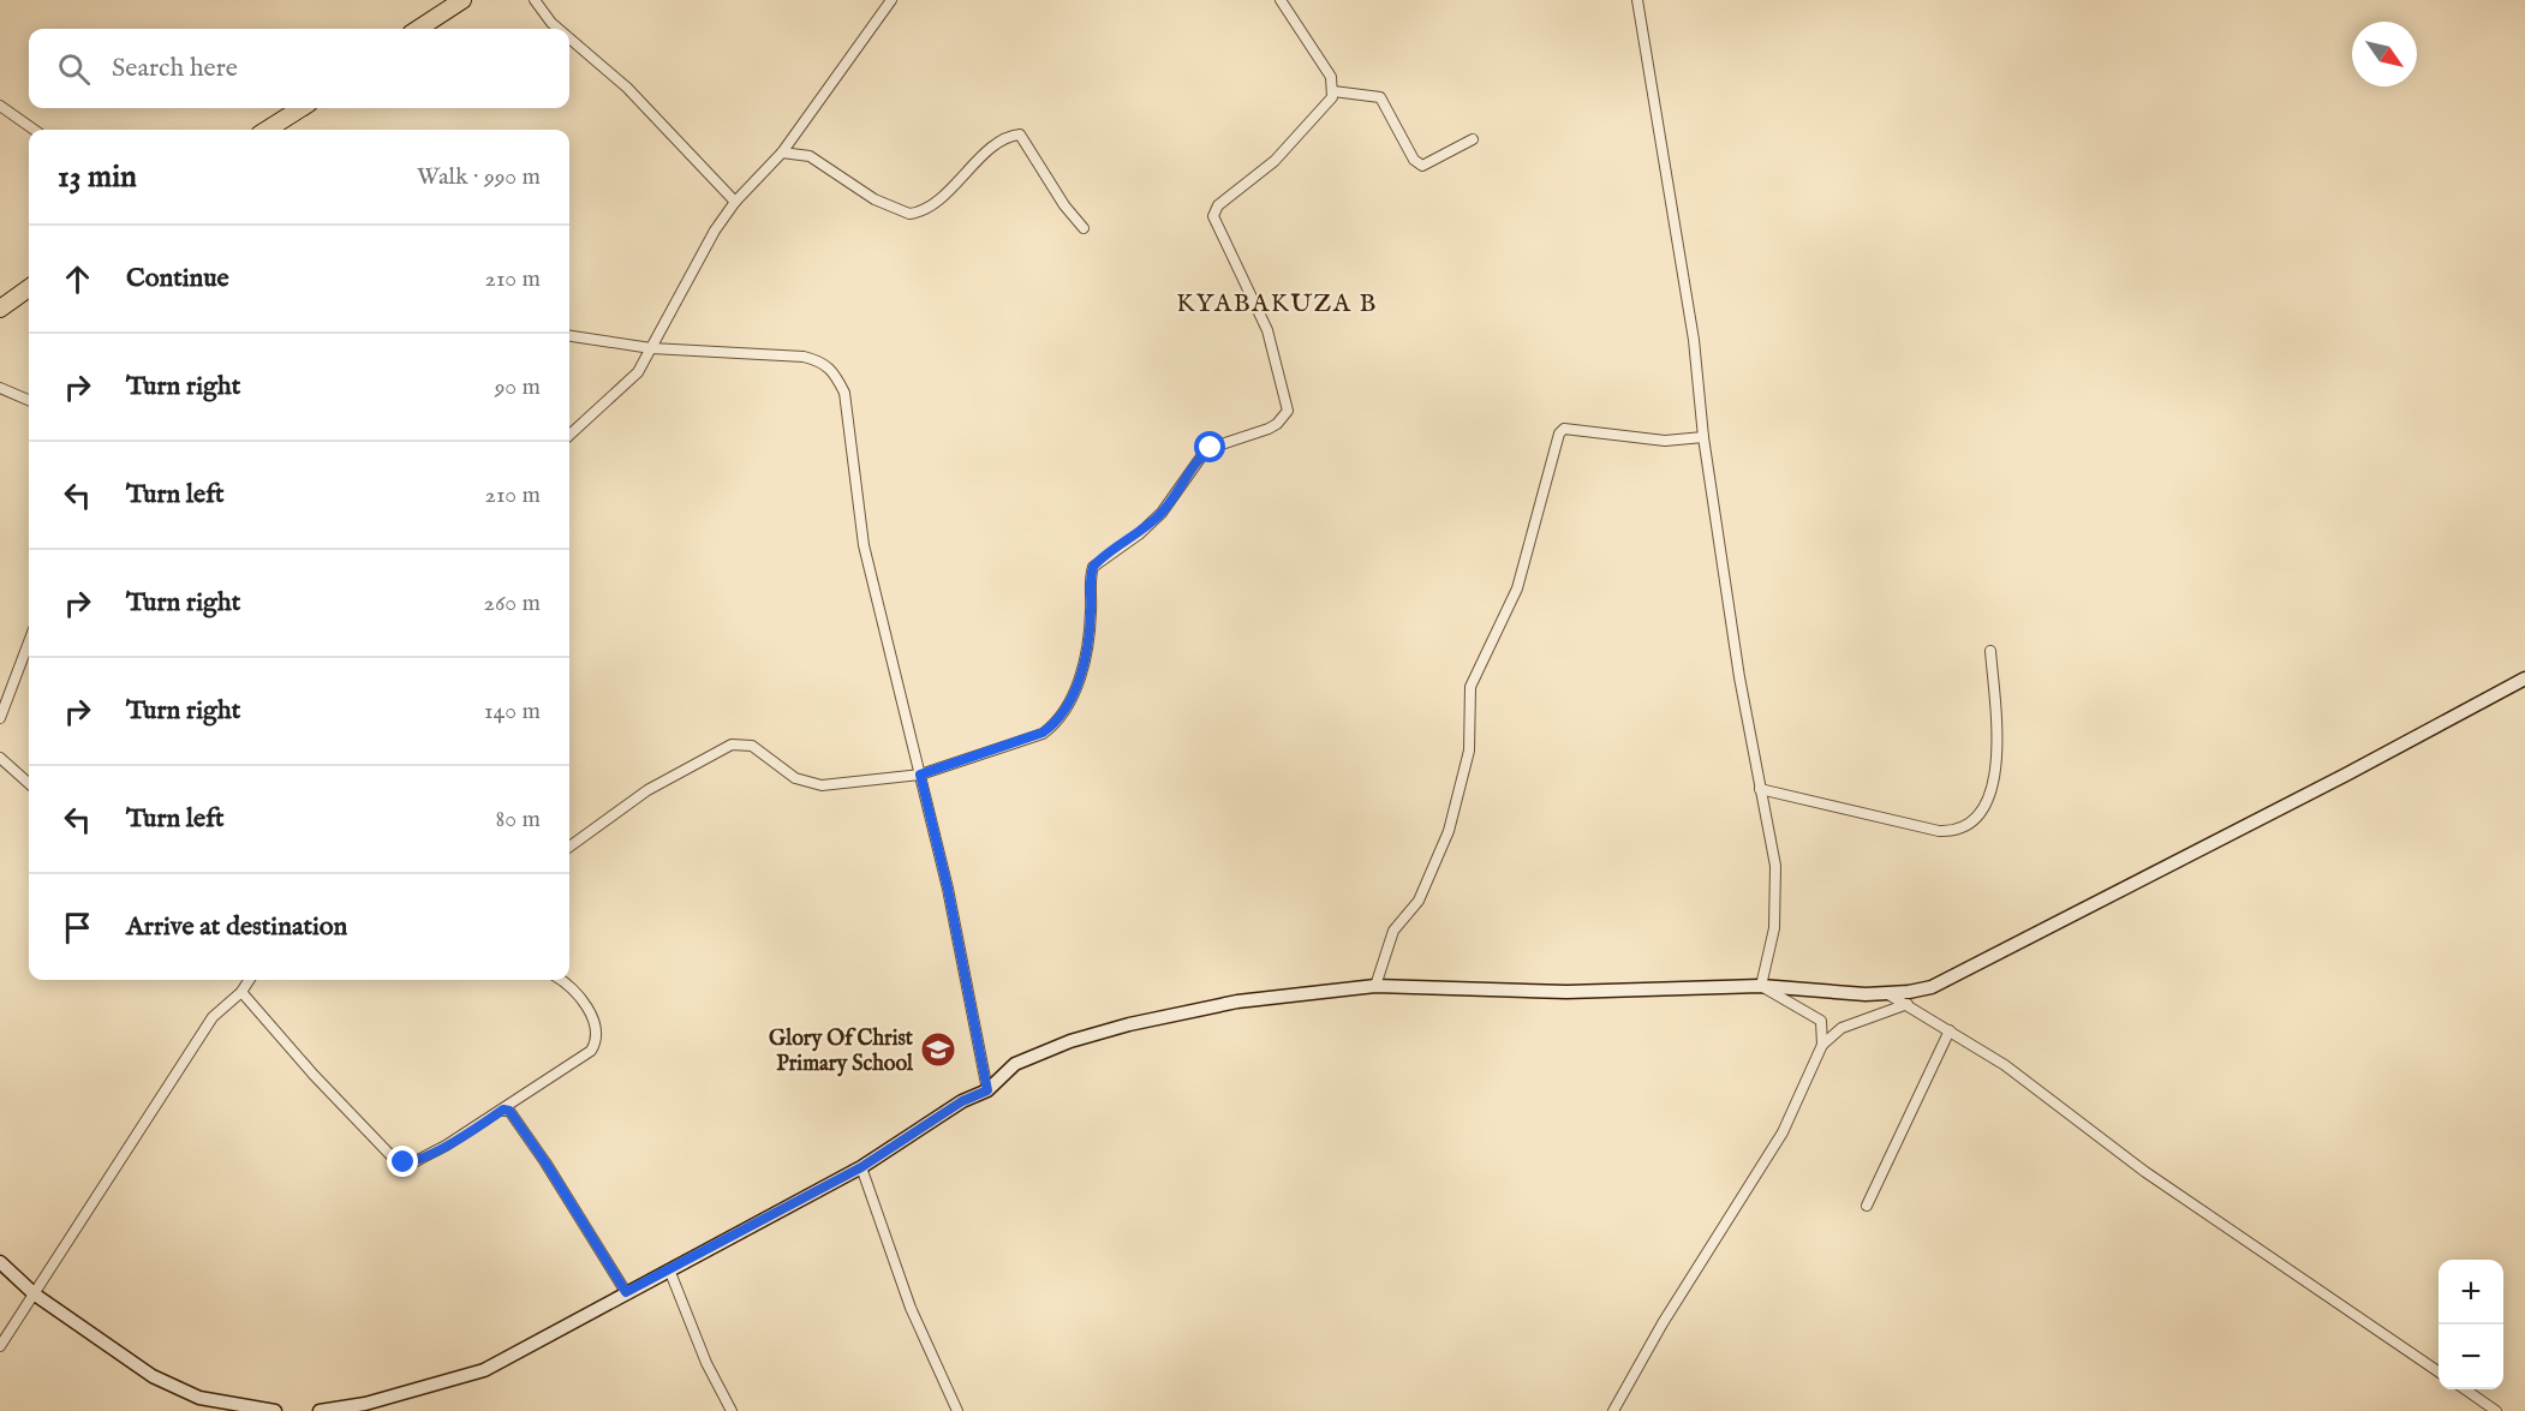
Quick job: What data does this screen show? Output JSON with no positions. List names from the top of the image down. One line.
{"districts":["KYABAKUZA B"],"places":{"school or university":["Glory Of Christ Primary School"]},"north":"bottom right","page":{"search":"Search here","heading":["13 min","Walk · 990 m"],"list":[["Continue","210 m"],["Turn right","90 m"],["Turn left","210 m"],["Turn right","260 m"],["Turn right","140 m"],["Turn left","80 m"],"Arrive at destination"],"map_buttons":["+","−"]}}
